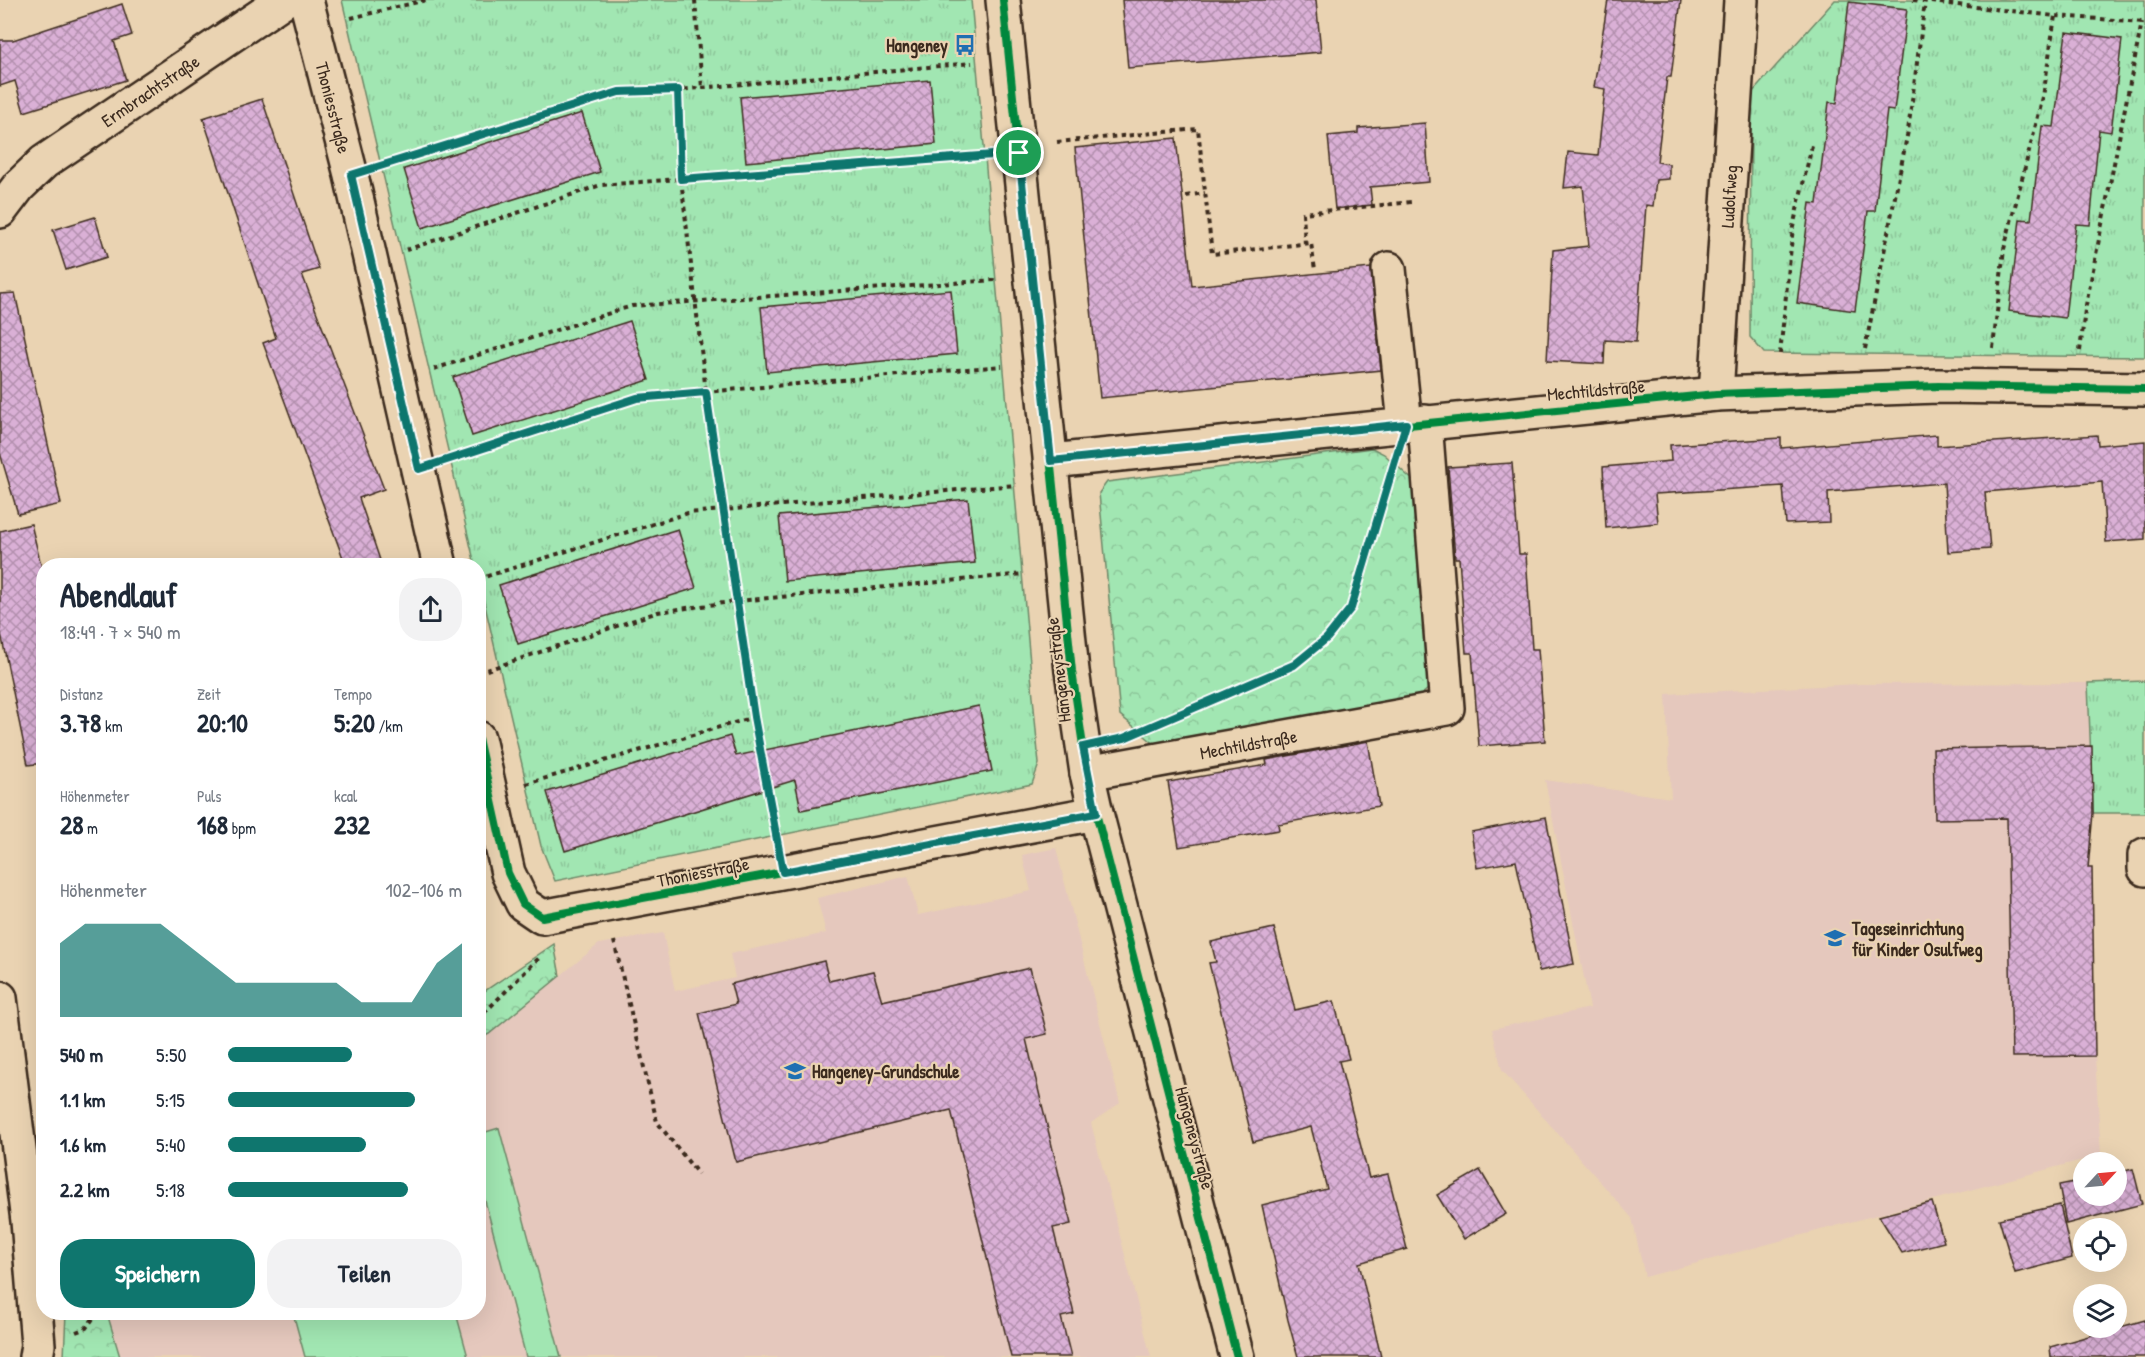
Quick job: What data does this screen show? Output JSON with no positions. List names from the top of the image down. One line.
{"streets":{"street":["Ermbrachtstraße","Thoniesstraße","Ludolfweg","Mechtildstraße","Hangeneystraße"]},"crossings":[["Thoniesstraße","Hangeneystraße"],["Ludolfweg","Mechtildstraße"],["Mechtildstraße","Hangeneystraße"]],"places":{"bus stop":["Hangeney"],"school or university":["Tageseinrichtung für Kinder Osulfweg","Hangeney-Grundschule"]},"north":"top right","page":{"heading":["Abendlauf","18:49 · 7 × 540 m"],"stats":[["Distanz","3.78 km"],["Zeit","20:10"],["Tempo","5:20 /km"],["Höhenmeter","28 m"],["Puls","168 bpm"],["kcal","232"]],"chart":["Höhenmeter","102–106 m"],"list":[{"name":"540 m","note":"5:50"},{"name":"1.1 km","note":"5:15"},{"name":"1.6 km","note":"5:40"},{"name":"2.2 km","note":"5:18"}],"buttons":["Speichern","Teilen"]}}
